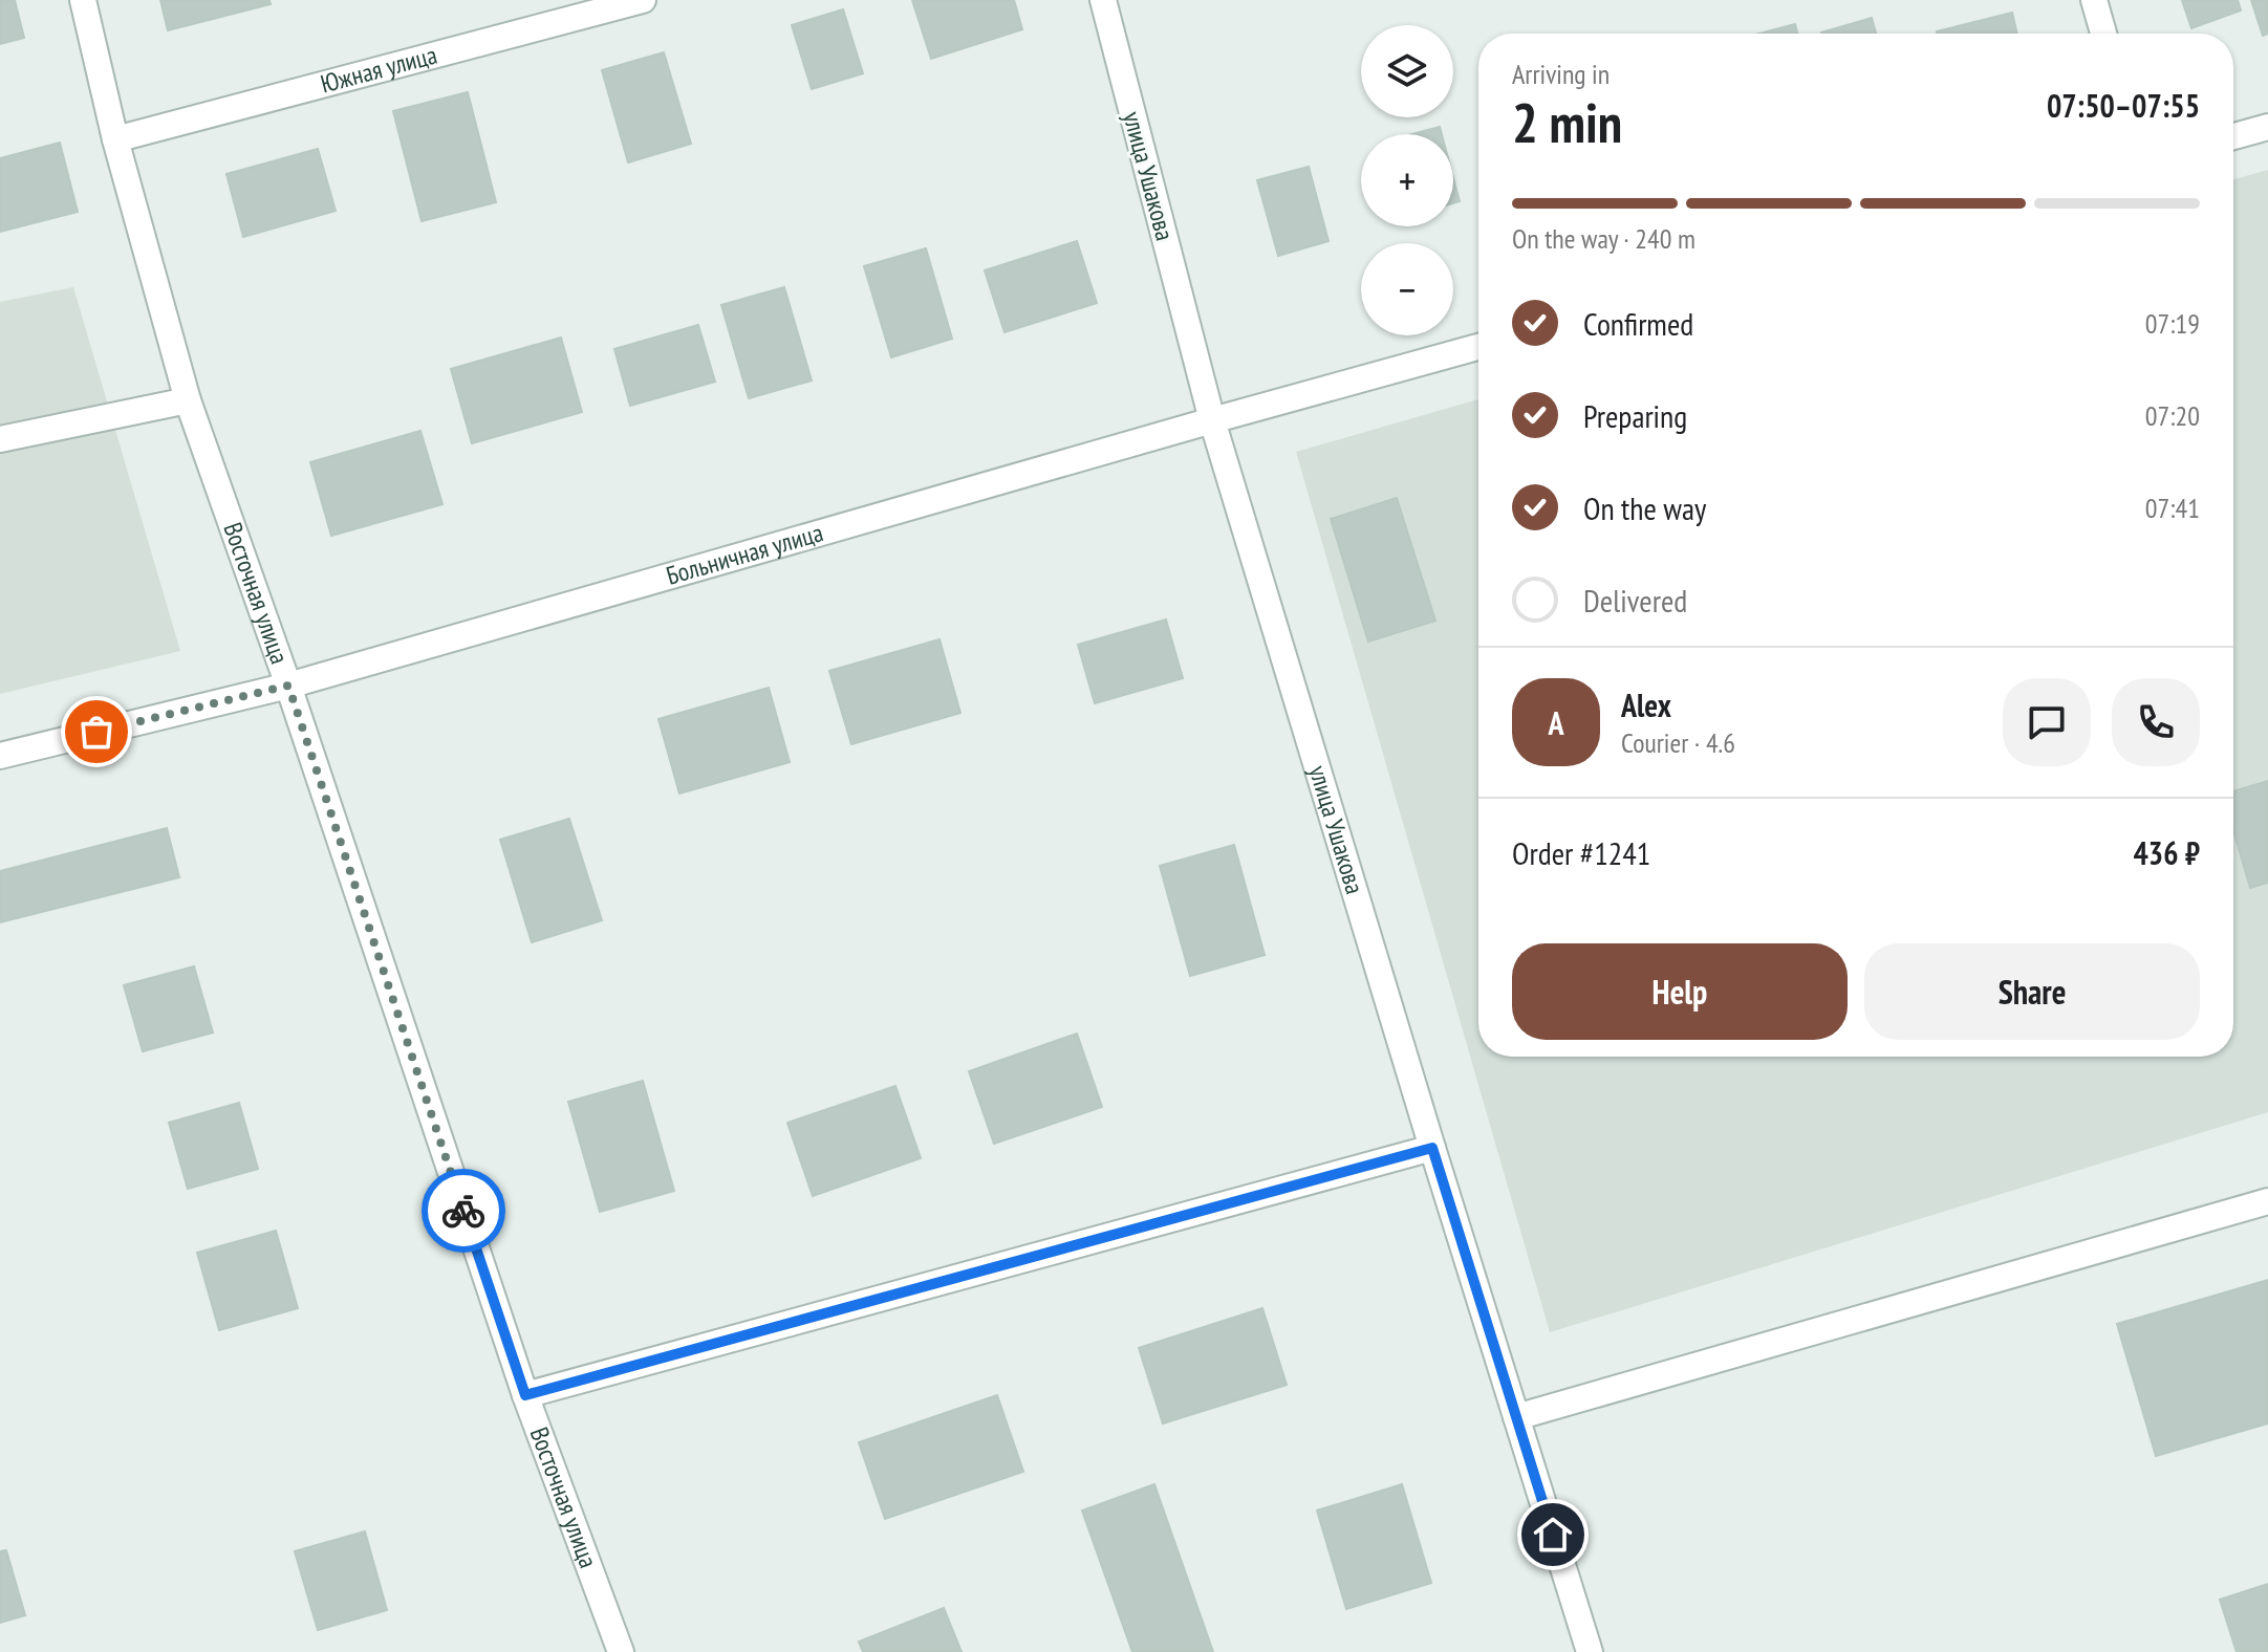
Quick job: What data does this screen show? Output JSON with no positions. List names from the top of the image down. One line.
{"streets":{"street":["Южная улица","улица Ушакова","Больничная улица","Восточная улица"]},"crossings":[["Южная улица","Восточная улица"],["улица Ушакова","Больничная улица"],["Больничная улица","Восточная улица"]],"page":{"map_buttons":["+","−"],"heading":["2 min","Arriving in","07:50–07:55"],"panel":["Alex","Courier · 4.6","Order #1241","436 ₽"],"bar":"On the way · 240 m","list":[["Confirmed","07:19"],["Preparing","07:20"],["On the way","07:41"],"Delivered"],"round":"A","buttons":["Help","Share"]}}
